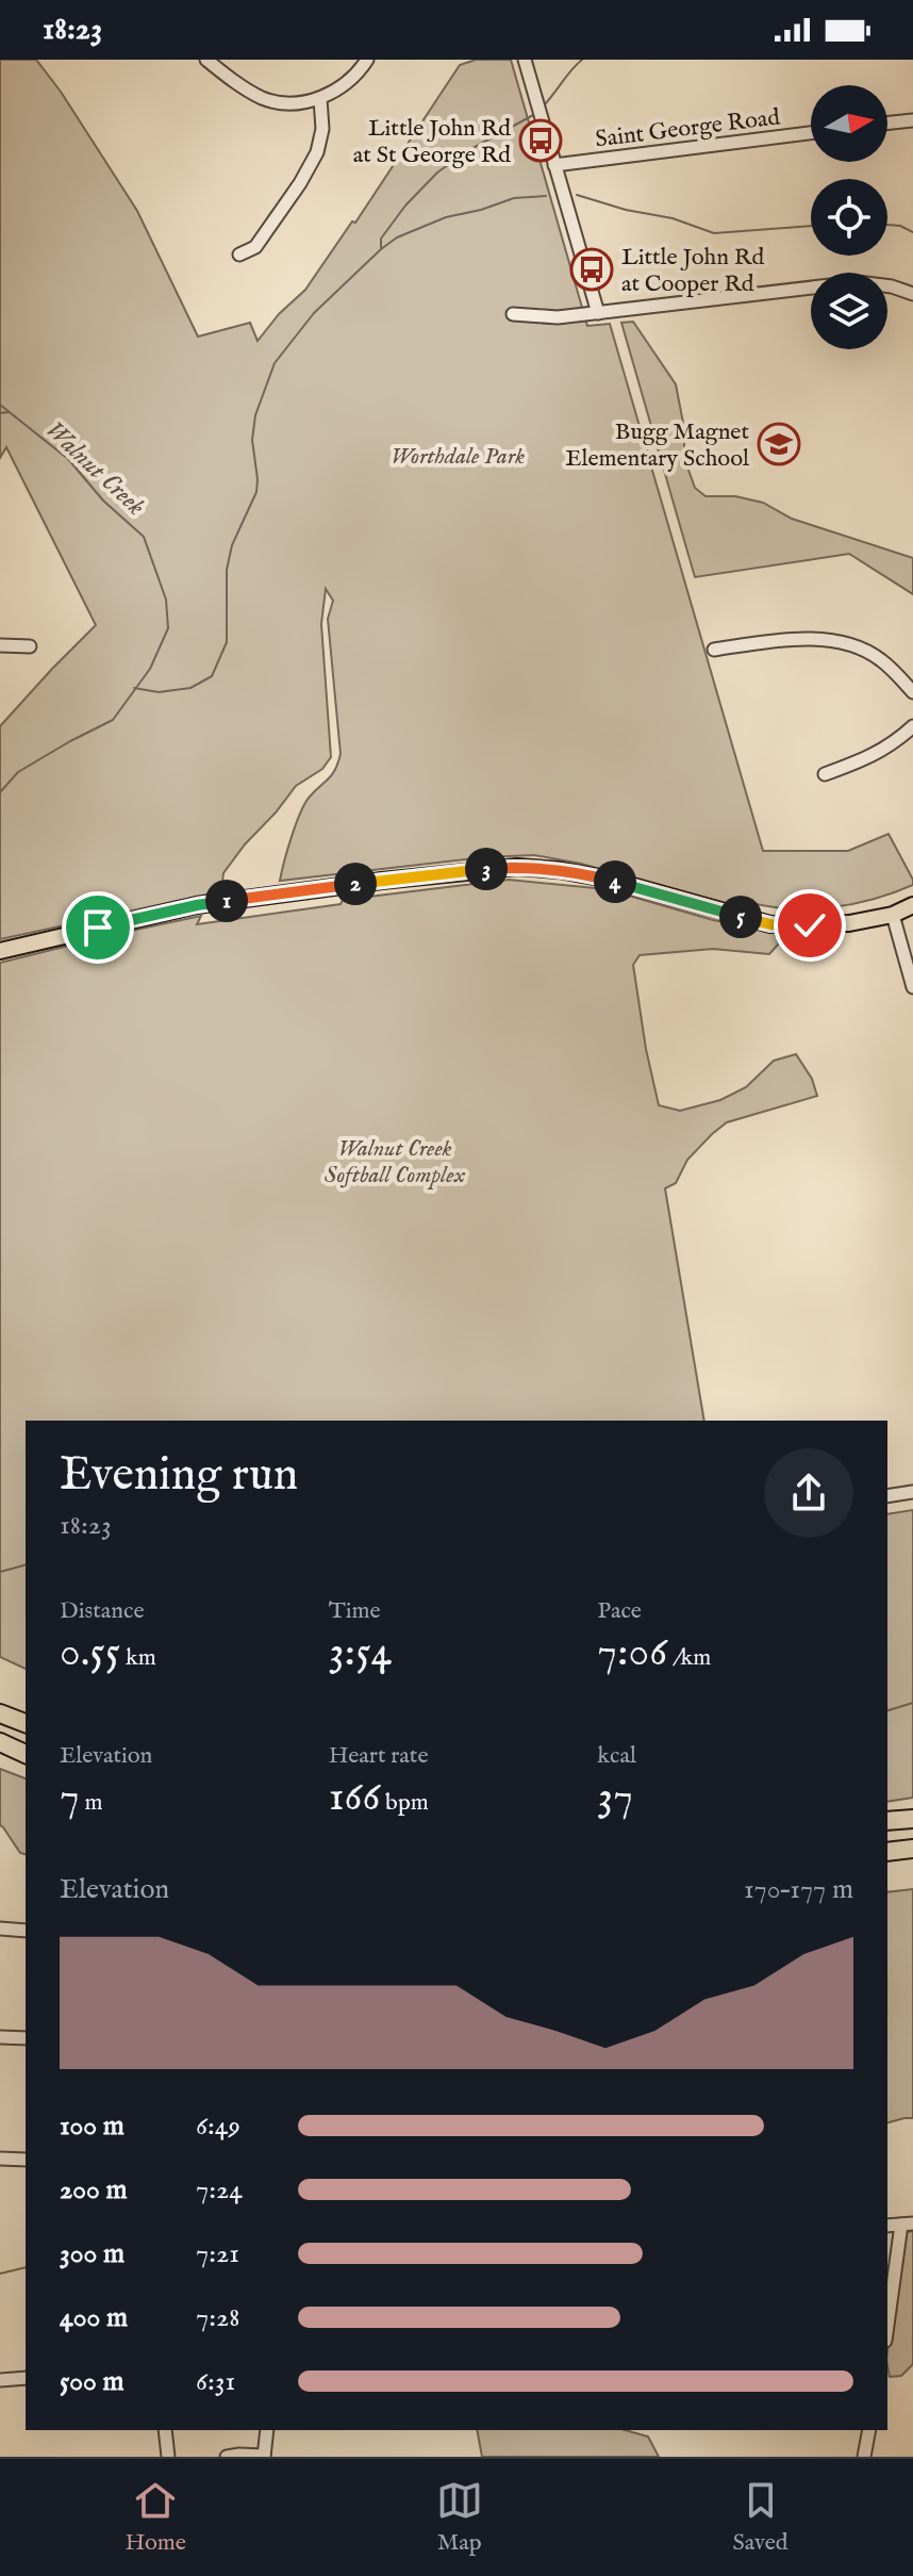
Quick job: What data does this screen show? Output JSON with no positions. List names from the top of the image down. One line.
{"streets":{"street":["Saint George Road"]},"water":["Walnut Creek"],"parks":["Worthdale Park","Walnut Creek Softball Complex"],"places":{"bus stop":["Little John Rd at St George Rd","Little John Rd at Cooper Rd"],"school or university":["Bugg Magnet Elementary School"]},"north":"right","page":{"status":"18:23","pins":["3","4","2","1","5"],"heading":["Evening run","18:23"],"stats":[["Distance","0.55 km"],["Time","3:54"],["Pace","7:06 /km"],["Elevation","7 m"],["Heart rate","166 bpm"],["kcal","37"]],"chart":["Elevation","170–177 m"],"list":[{"name":"100 m","note":"6:49"},{"name":"200 m","note":"7:24"},{"name":"300 m","note":"7:21"},{"name":"400 m","note":"7:28"},{"name":"500 m","note":"6:31"}],"tabs":["Home","Map","Saved"]}}
